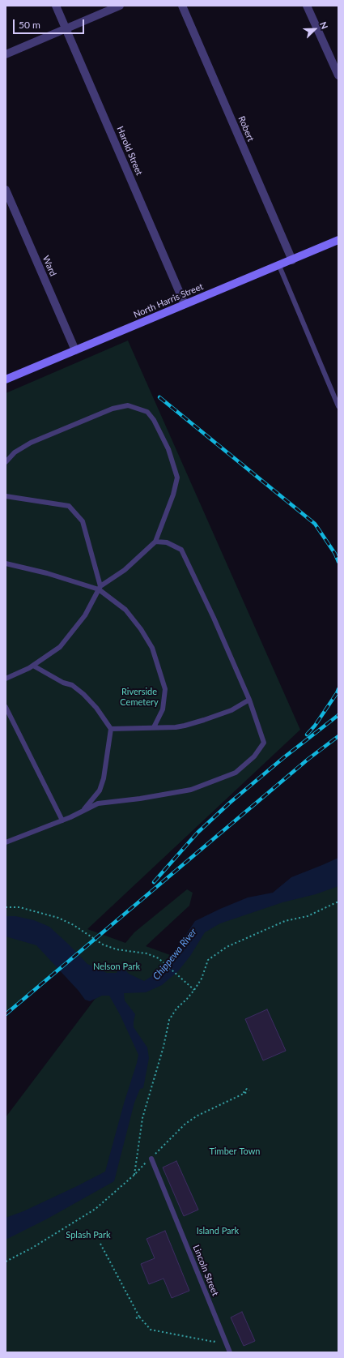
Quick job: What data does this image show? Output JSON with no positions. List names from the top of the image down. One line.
{"streets":{"street":["Robert","Harold Street","Ward","North Harris Street"],"lane":["Lincoln Street"]},"crossings":[["Robert","North Harris Street"],["Harold Street","North Harris Street"],["Ward","North Harris Street"]],"water":["Chippewa River"],"parks":["Riverside Cemetery","Nelson Park","Timber Town","Island Park","Splash Park"],"scale_bar":"50 m","north":"top right"}
